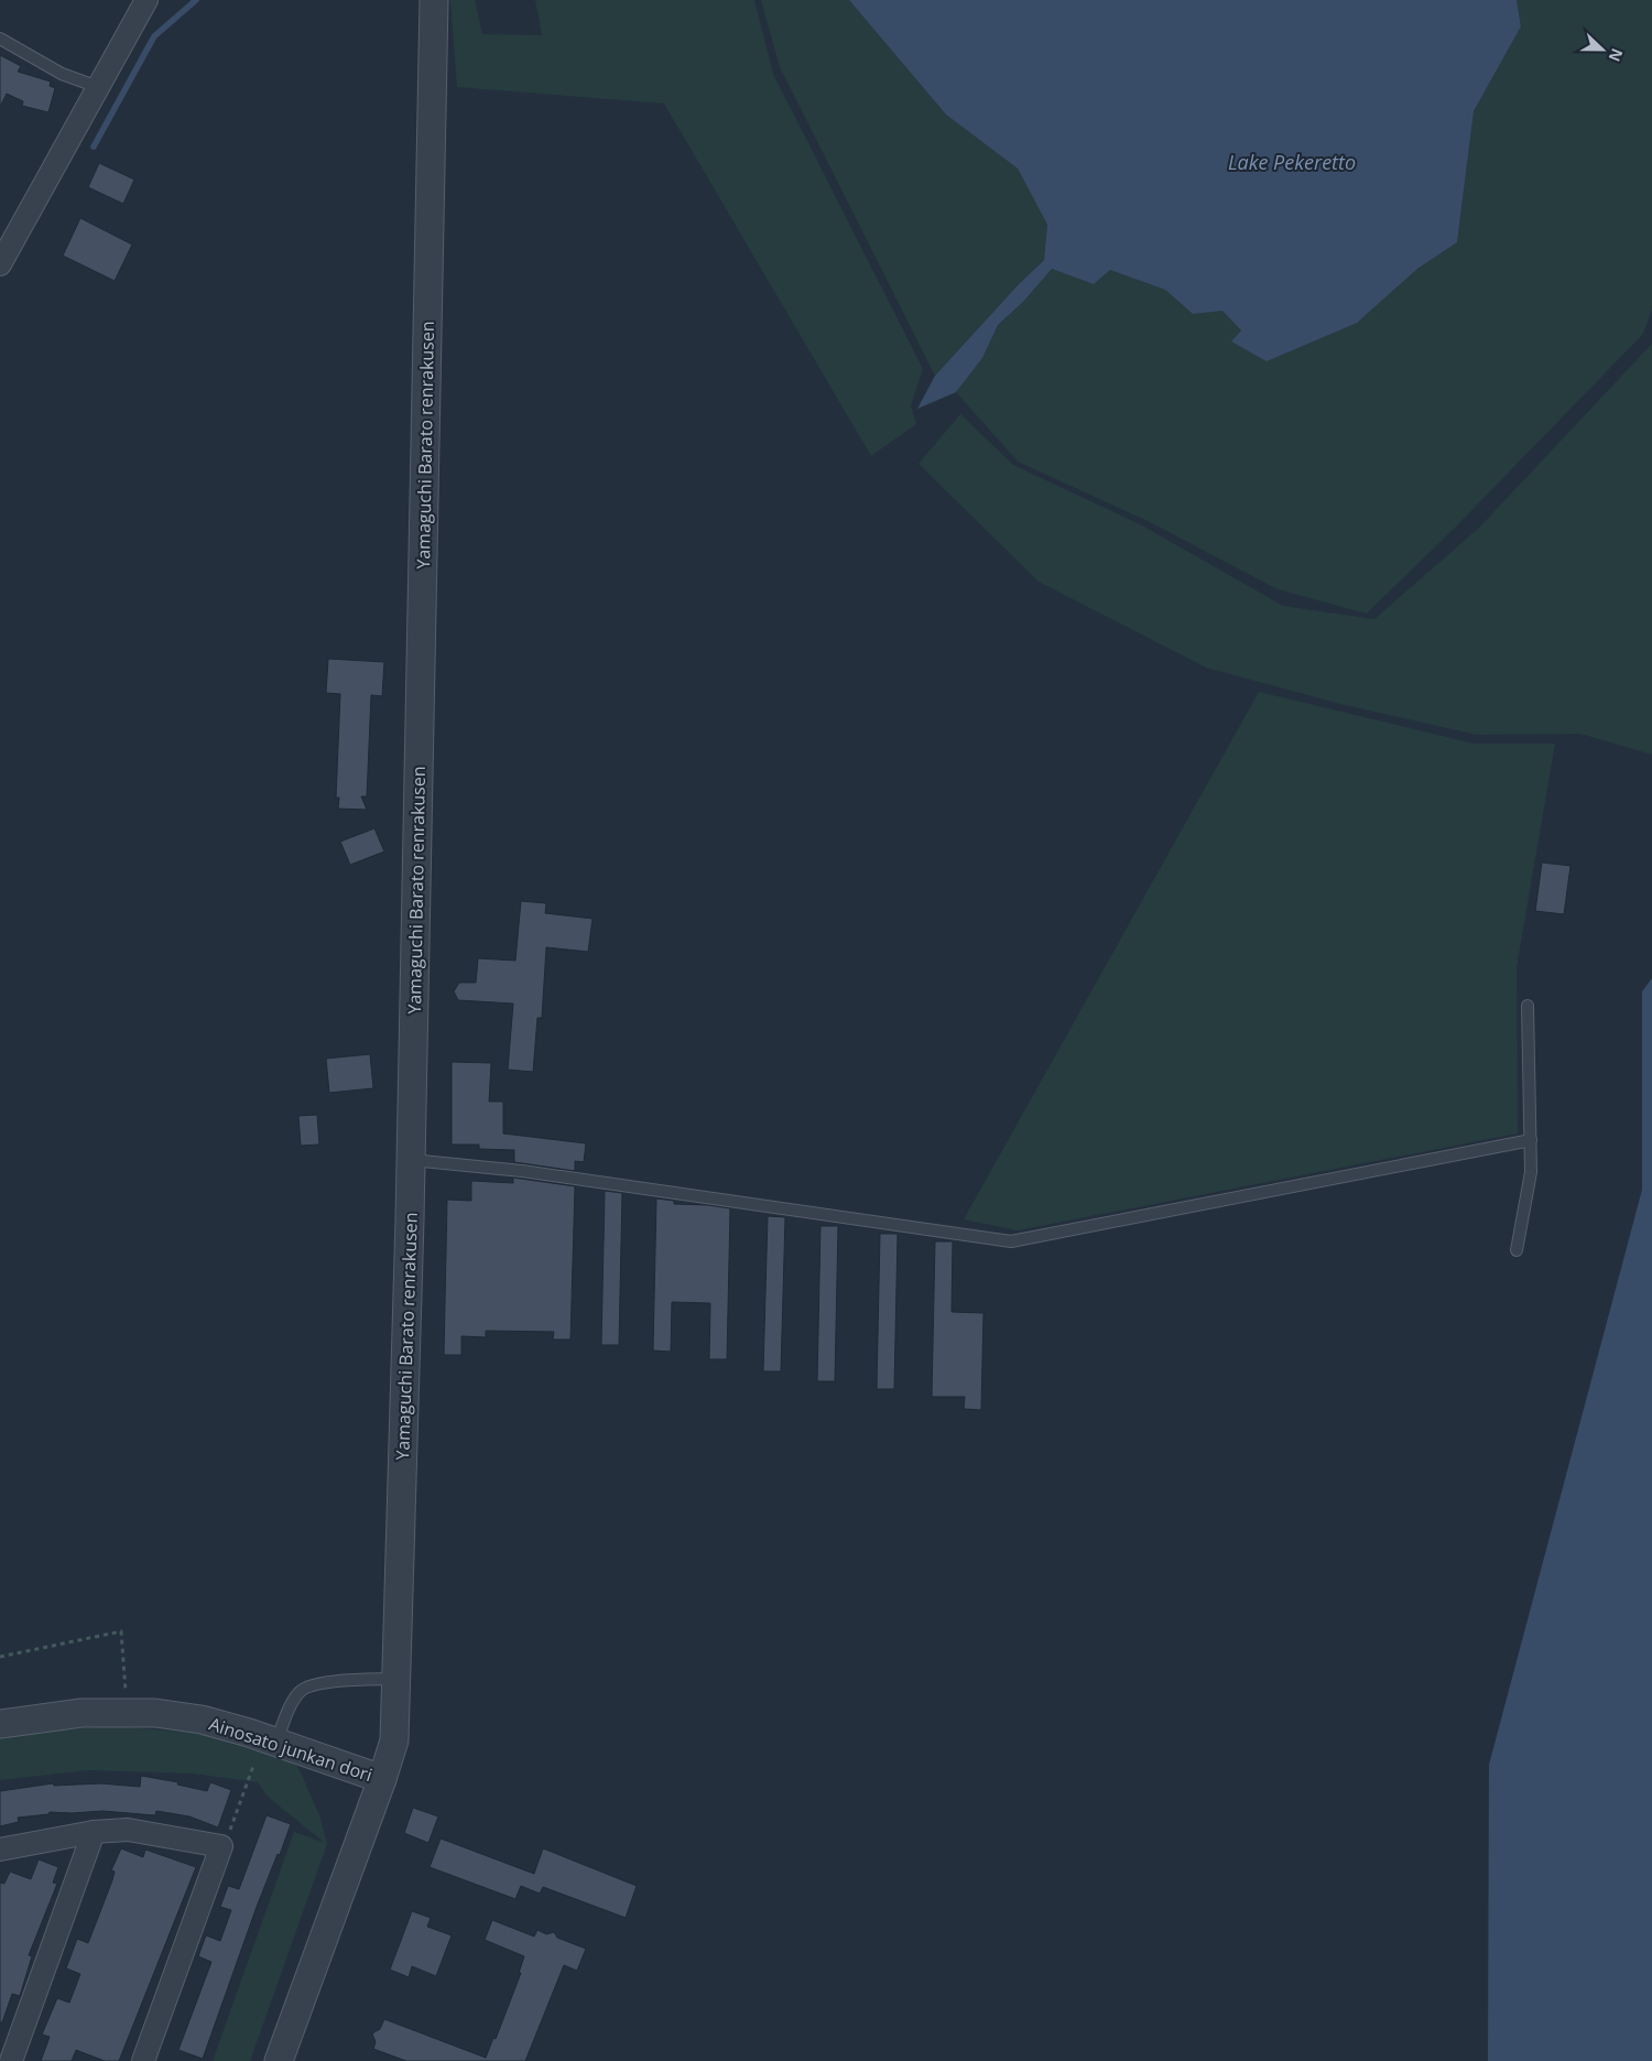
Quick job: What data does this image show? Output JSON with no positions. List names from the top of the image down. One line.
{"streets":{"street":["Yamaguchi Barato renrakusen","Ainosato junkan dori"]},"crossings":[["Yamaguchi Barato renrakusen","Ainosato junkan dori"]],"water":["Lake Pekeretto"],"north":"right"}
